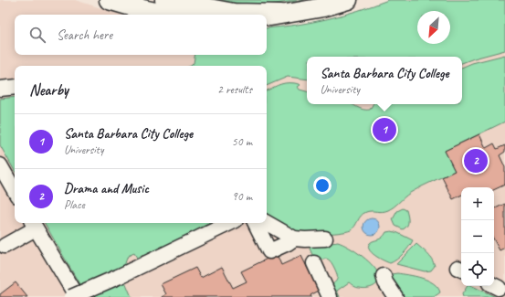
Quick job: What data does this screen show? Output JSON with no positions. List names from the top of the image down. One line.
{"north":"bottom left","page":{"search":"Search here","popup":["Santa Barbara City College","University"],"heading":["Nearby","2 results"],"list":[{"mark":"1","name":"Santa Barbara City College","note":"University","value":"50 m"},{"mark":"2","name":"Drama and Music","note":"Place","value":"90 m"}],"pins":["1","2"],"map_buttons":["+","−"]}}
